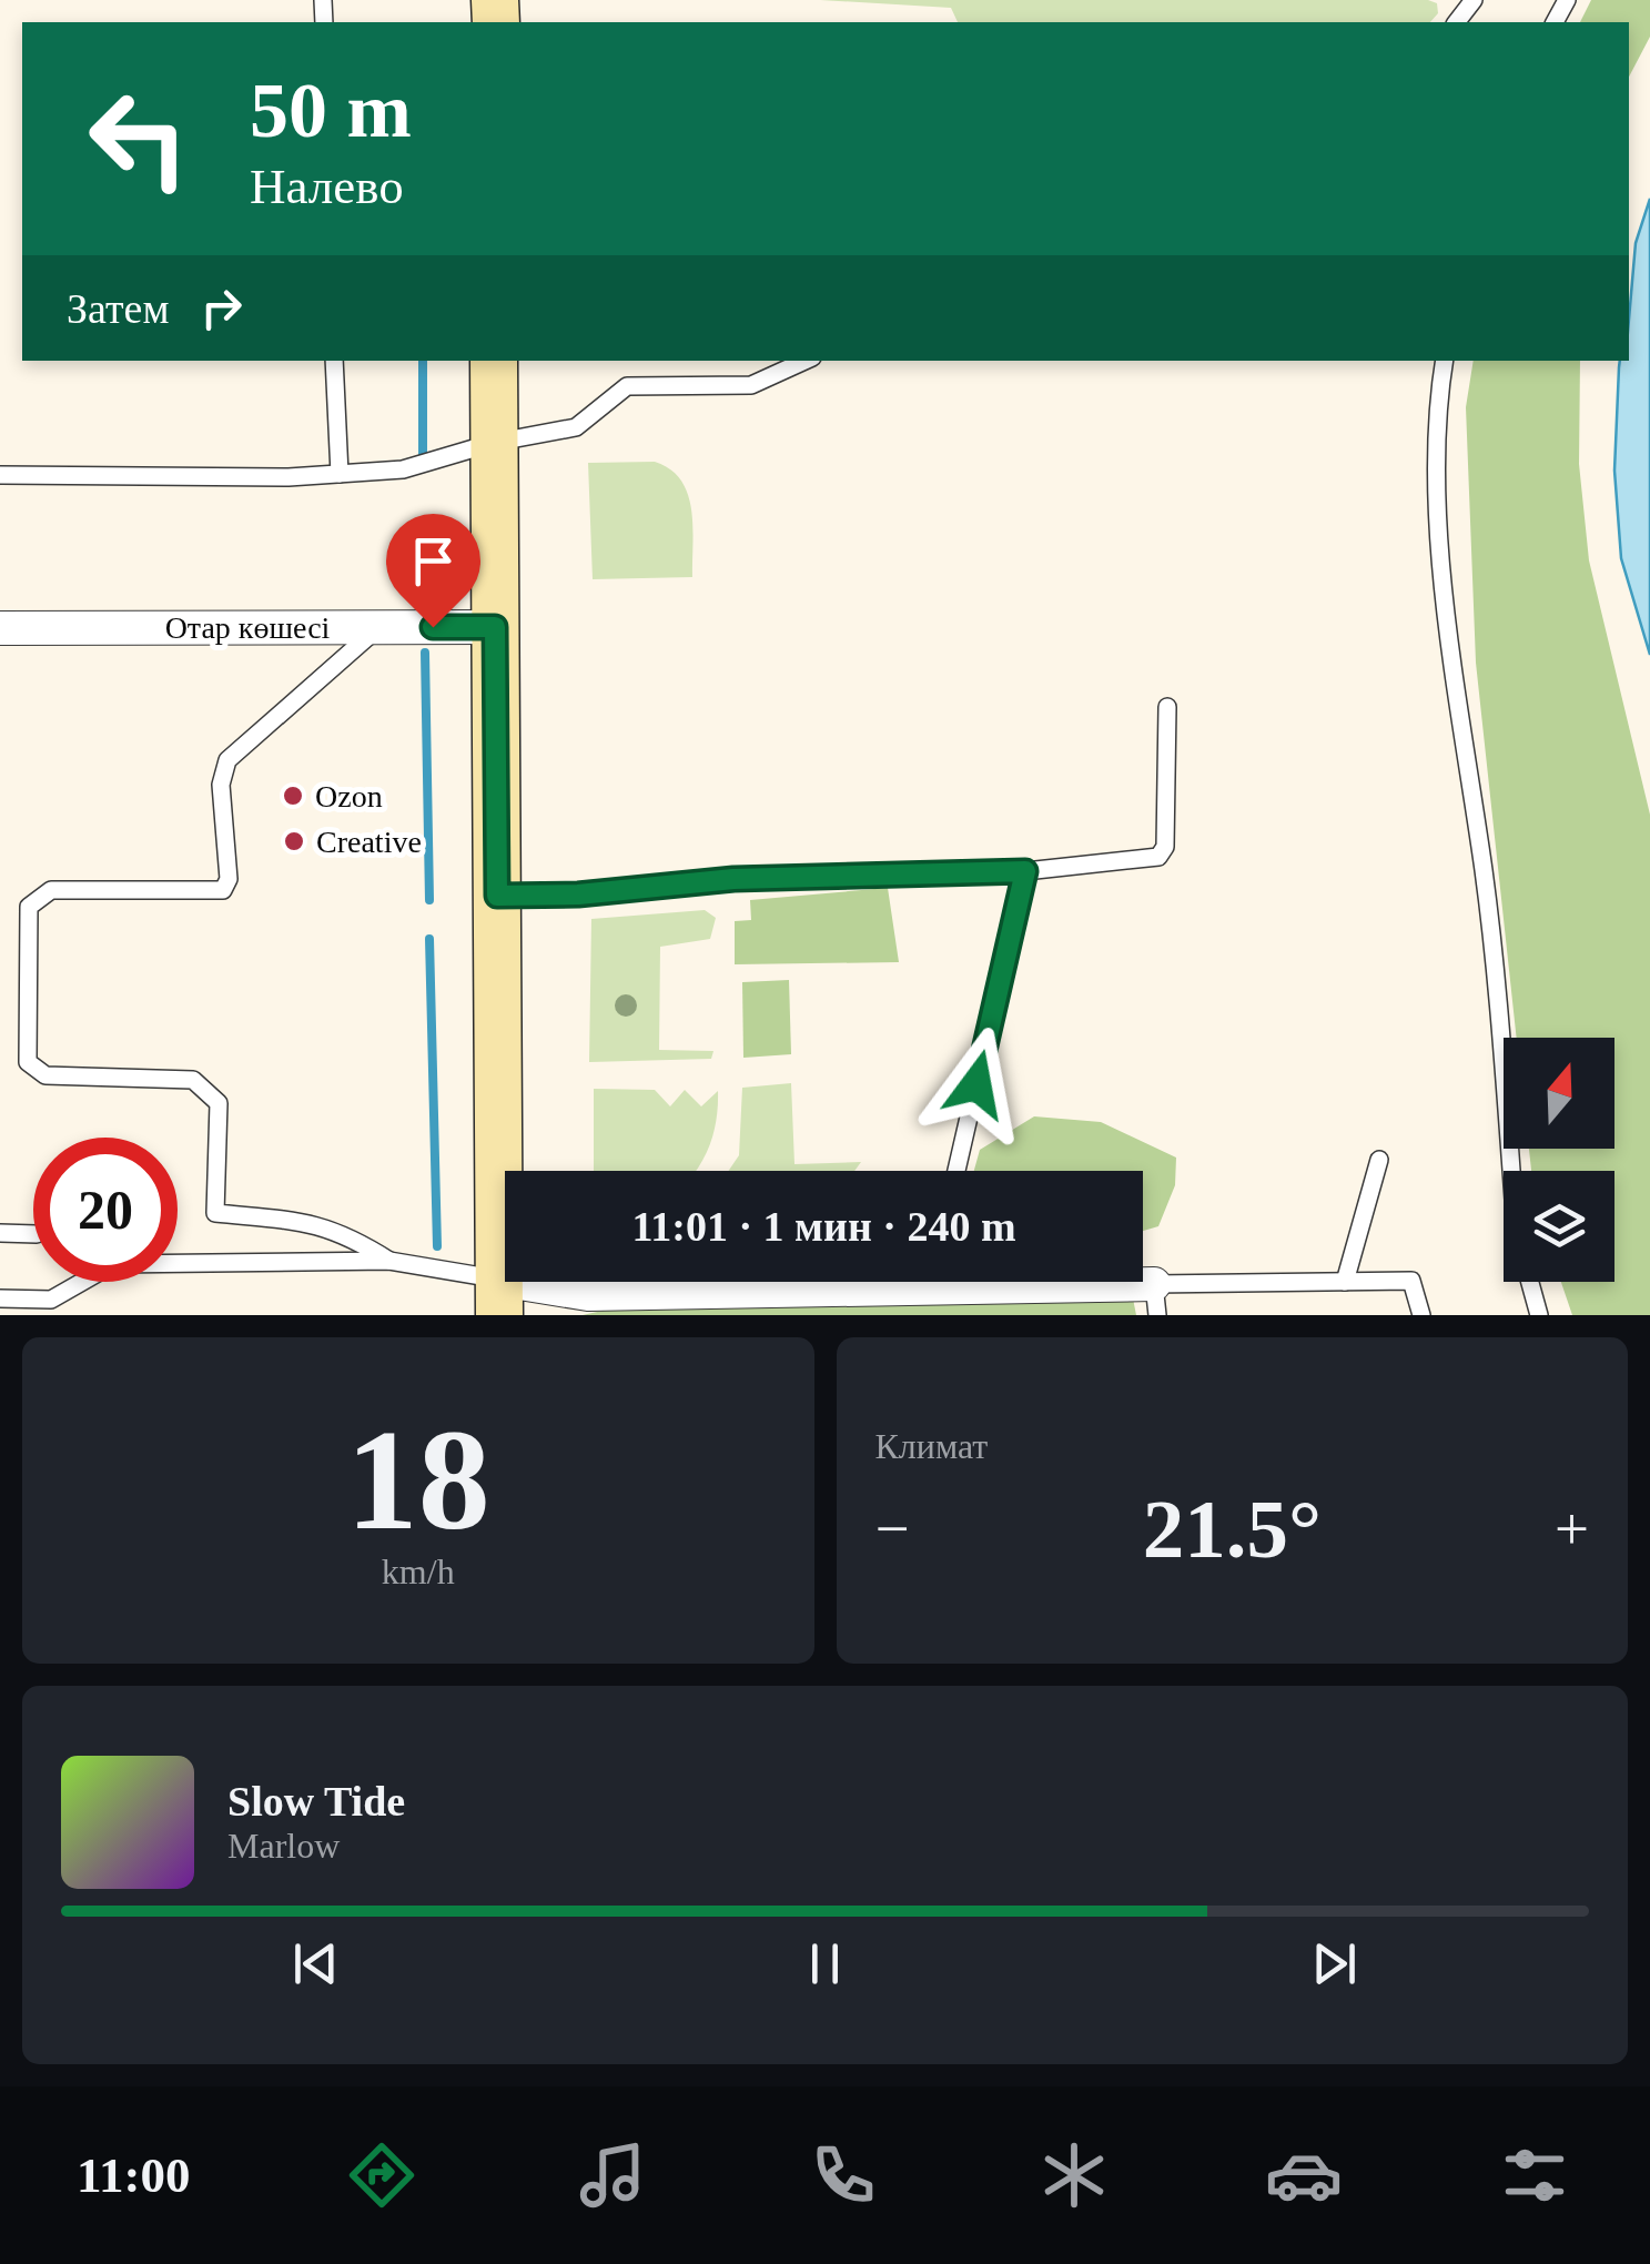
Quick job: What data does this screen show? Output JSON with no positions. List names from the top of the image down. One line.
{"streets":{"street":["Отар көшесі"]},"places":["Ozon","Creative"],"north":"top","page":{"turn":["50 m","Налево"],"then":"Затем","limit":"20","trip":"11:01 · 1 мин · 240 m","tile":[["18","km/h"],"Климат"],"heat":["−","21.5°","+"],"song":["Slow Tide","Marlow"],"tabs":"11:00"}}
